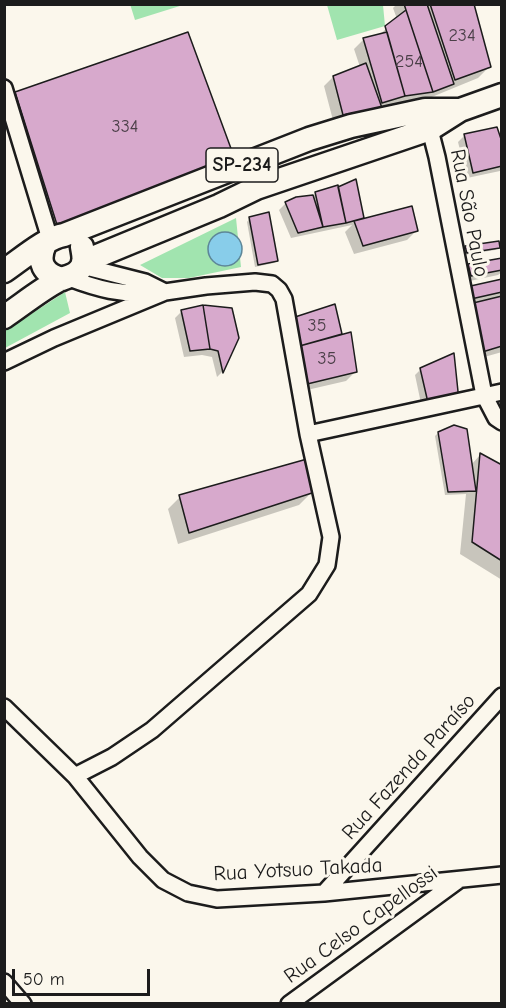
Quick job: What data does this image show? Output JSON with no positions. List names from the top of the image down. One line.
{"streets":{"main road":["SP-234"],"street":["Rua São Paulo","Rua Fazenda Paraíso","Rua Yotsuo Takada","Rua Celso Capellossi"]},"crossings":[["SP-234","Rua São Paulo"],["Rua Fazenda Paraíso","Rua Yotsuo Takada"],["Rua Yotsuo Takada","Rua Celso Capellossi"]],"house_numbers":["234","254","334","35","35"],"scale_bar":"50 m"}
